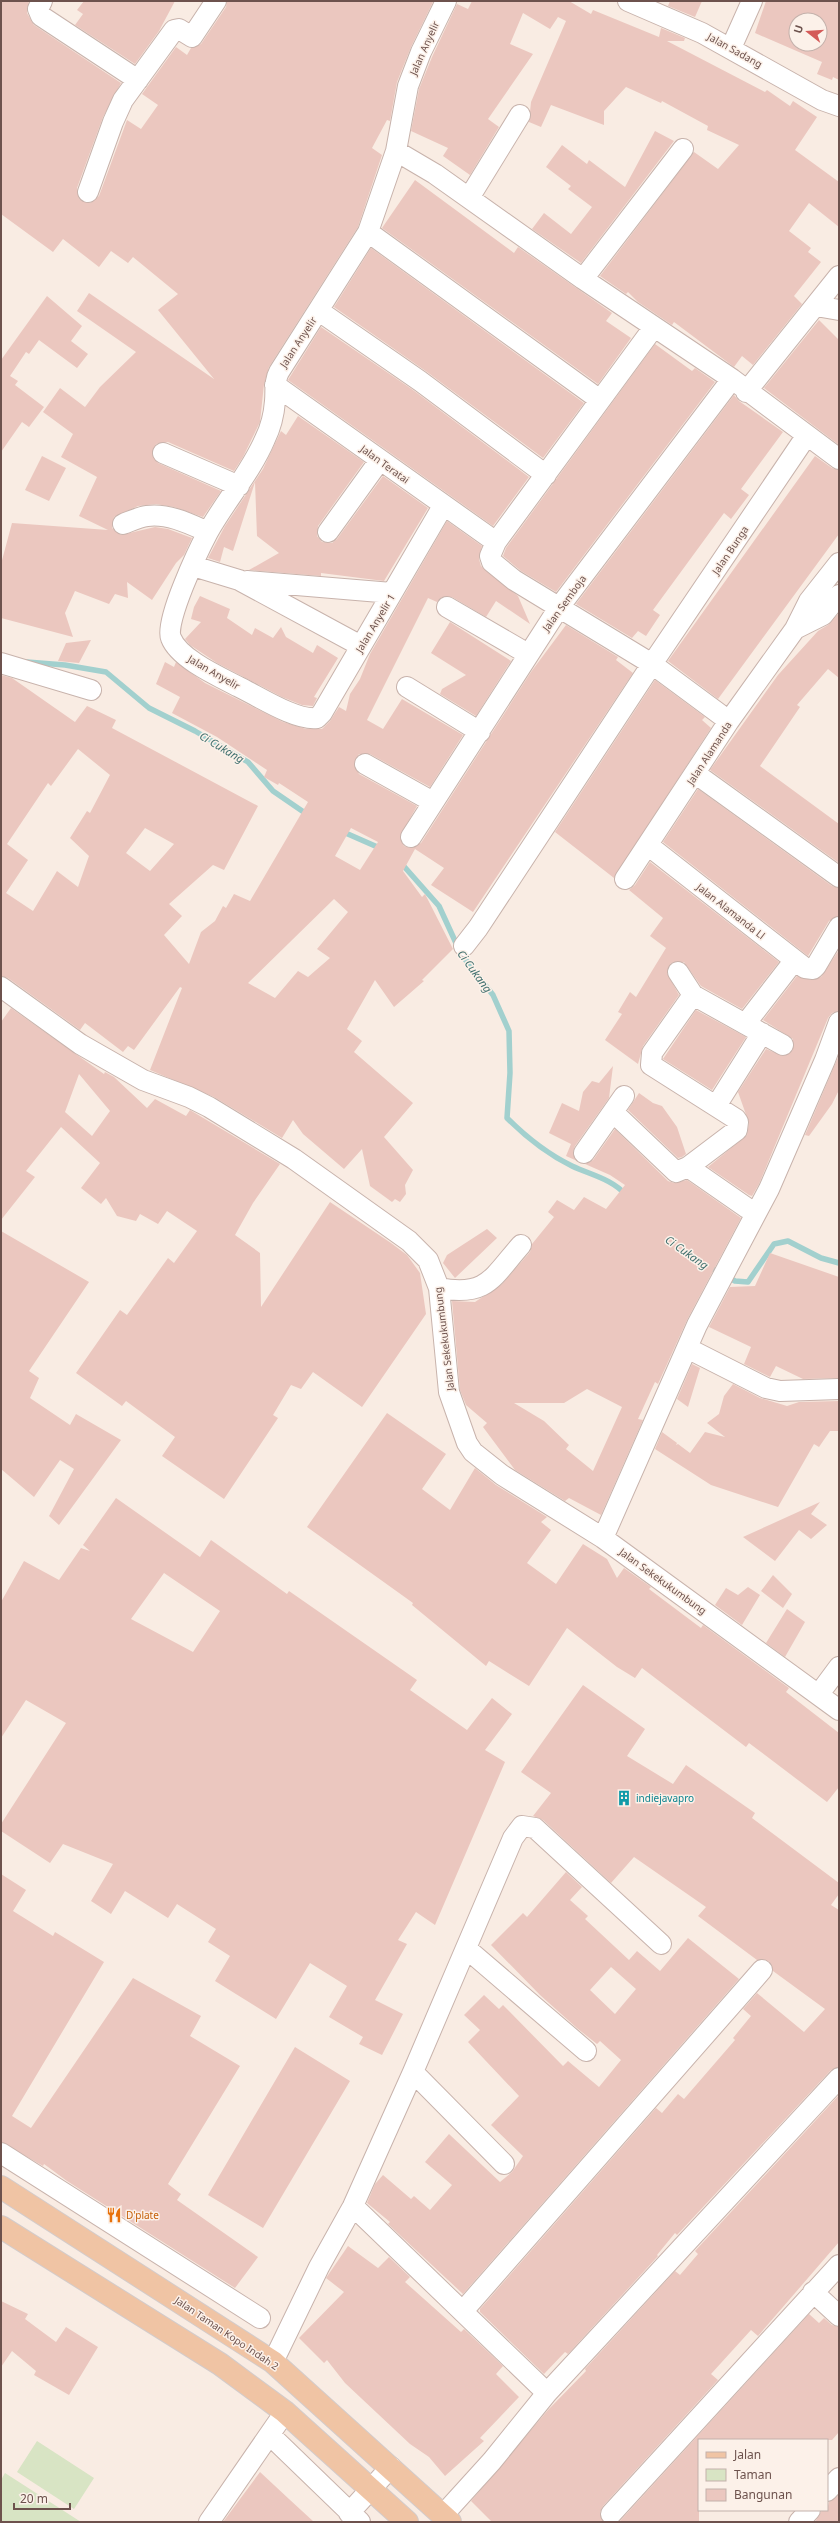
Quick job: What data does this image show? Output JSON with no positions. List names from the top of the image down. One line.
{"streets":{"main road":["Jalan Taman Kopo Indah 2"],"street":["Jalan Anyelir","Jalan Sadang","Jalan Teratai","Jalan Bunga","Jalan Semboja","Jalan Anyelir 1","Jalan Alamanda","Jalan Alamanda Ll","Jalan Sekekukumbung"]},"crossings":[["Jalan Anyelir","Jalan Teratai"],["Jalan Anyelir","Jalan Anyelir 1"],["Jalan Teratai","Jalan Anyelir 1"],["Jalan Alamanda","Jalan Alamanda Ll"]],"water":["Ci Cukang"],"places":{"building":["indiejavapro"],"restaurant":["D'plate"]},"legend":["Jalan","Taman","Bangunan"],"scale_bar":"20 m","north":"left"}
